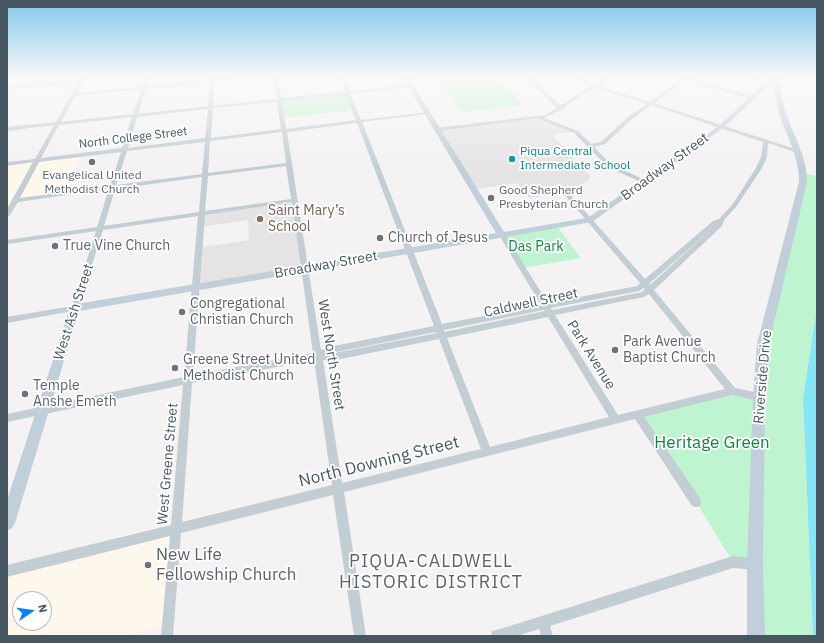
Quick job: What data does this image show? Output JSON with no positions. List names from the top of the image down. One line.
{"streets":{"street":["North College Street","Broadway Street","Caldwell Street","West Ash Street","West North Street","Park Avenue","Riverside Drive","North Downing Street","West Greene Street"]},"crossings":[["North College Street","West Ash Street"],["North College Street","West North Street"],["North College Street","Park Avenue"],["North College Street","West Greene Street"],["Broadway Street","West Ash Street"],["Broadway Street","West North Street"],["Broadway Street","Park Avenue"],["Broadway Street","West Greene Street"],["Caldwell Street","West Ash Street"],["Caldwell Street","West North Street"],["Caldwell Street","Park Avenue"],["Caldwell Street","West Greene Street"],["West North Street","North Downing Street"],["Park Avenue","North Downing Street"],["Riverside Drive","North Downing Street"],["North Downing Street","West Greene Street"]],"districts":["PIQUA-CALDWELL HISTORIC DISTRICT"],"parks":["Das Park","Heritage Green"],"places":["Piqua Central Intermediate School","Evangelical United Methodist Church","Good Shepherd Presbyterian Church","Saint Mary’s School","Church of Jesus","True Vine Church","Congregational Christian Church","Park Avenue Baptist Church","Greene Street United Methodist Church","Temple Anshe Emeth","New Life Fellowship Church"],"north":"right"}
